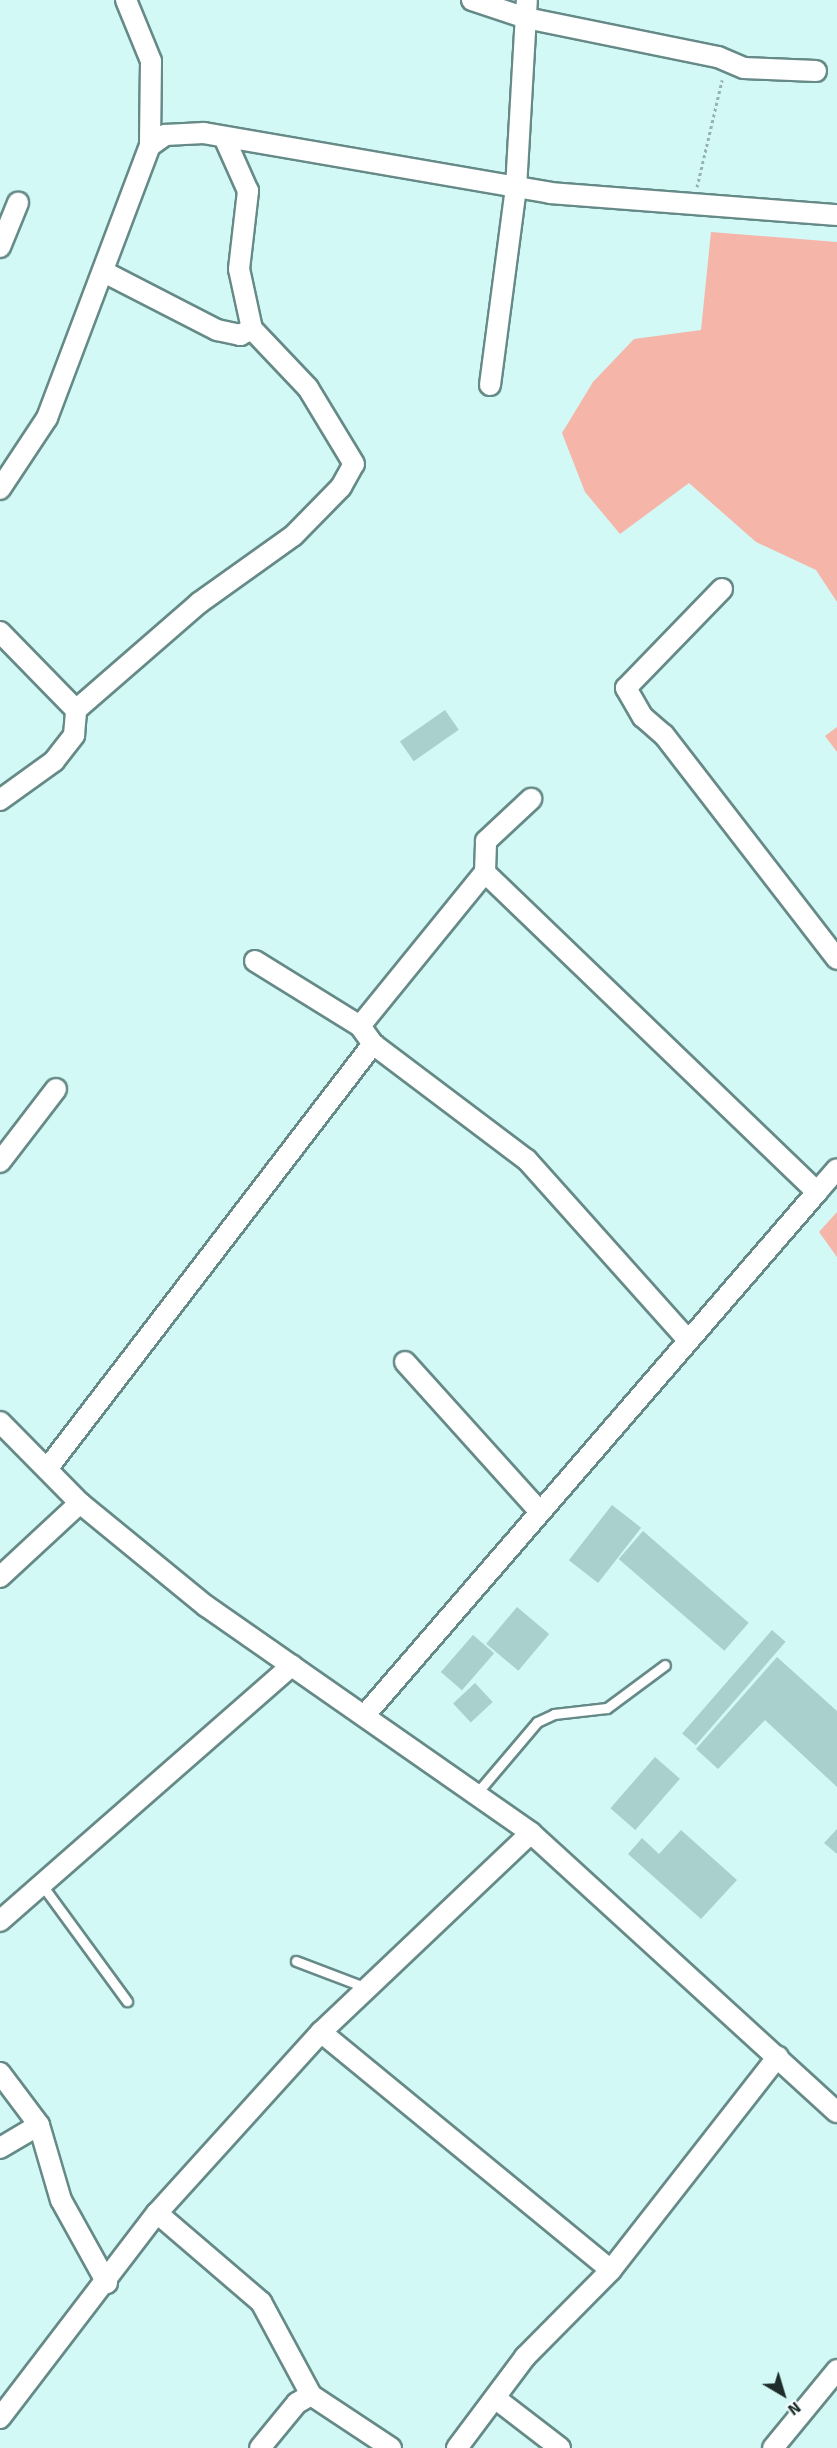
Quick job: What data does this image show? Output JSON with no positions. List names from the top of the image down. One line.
{"north":"bottom right"}
